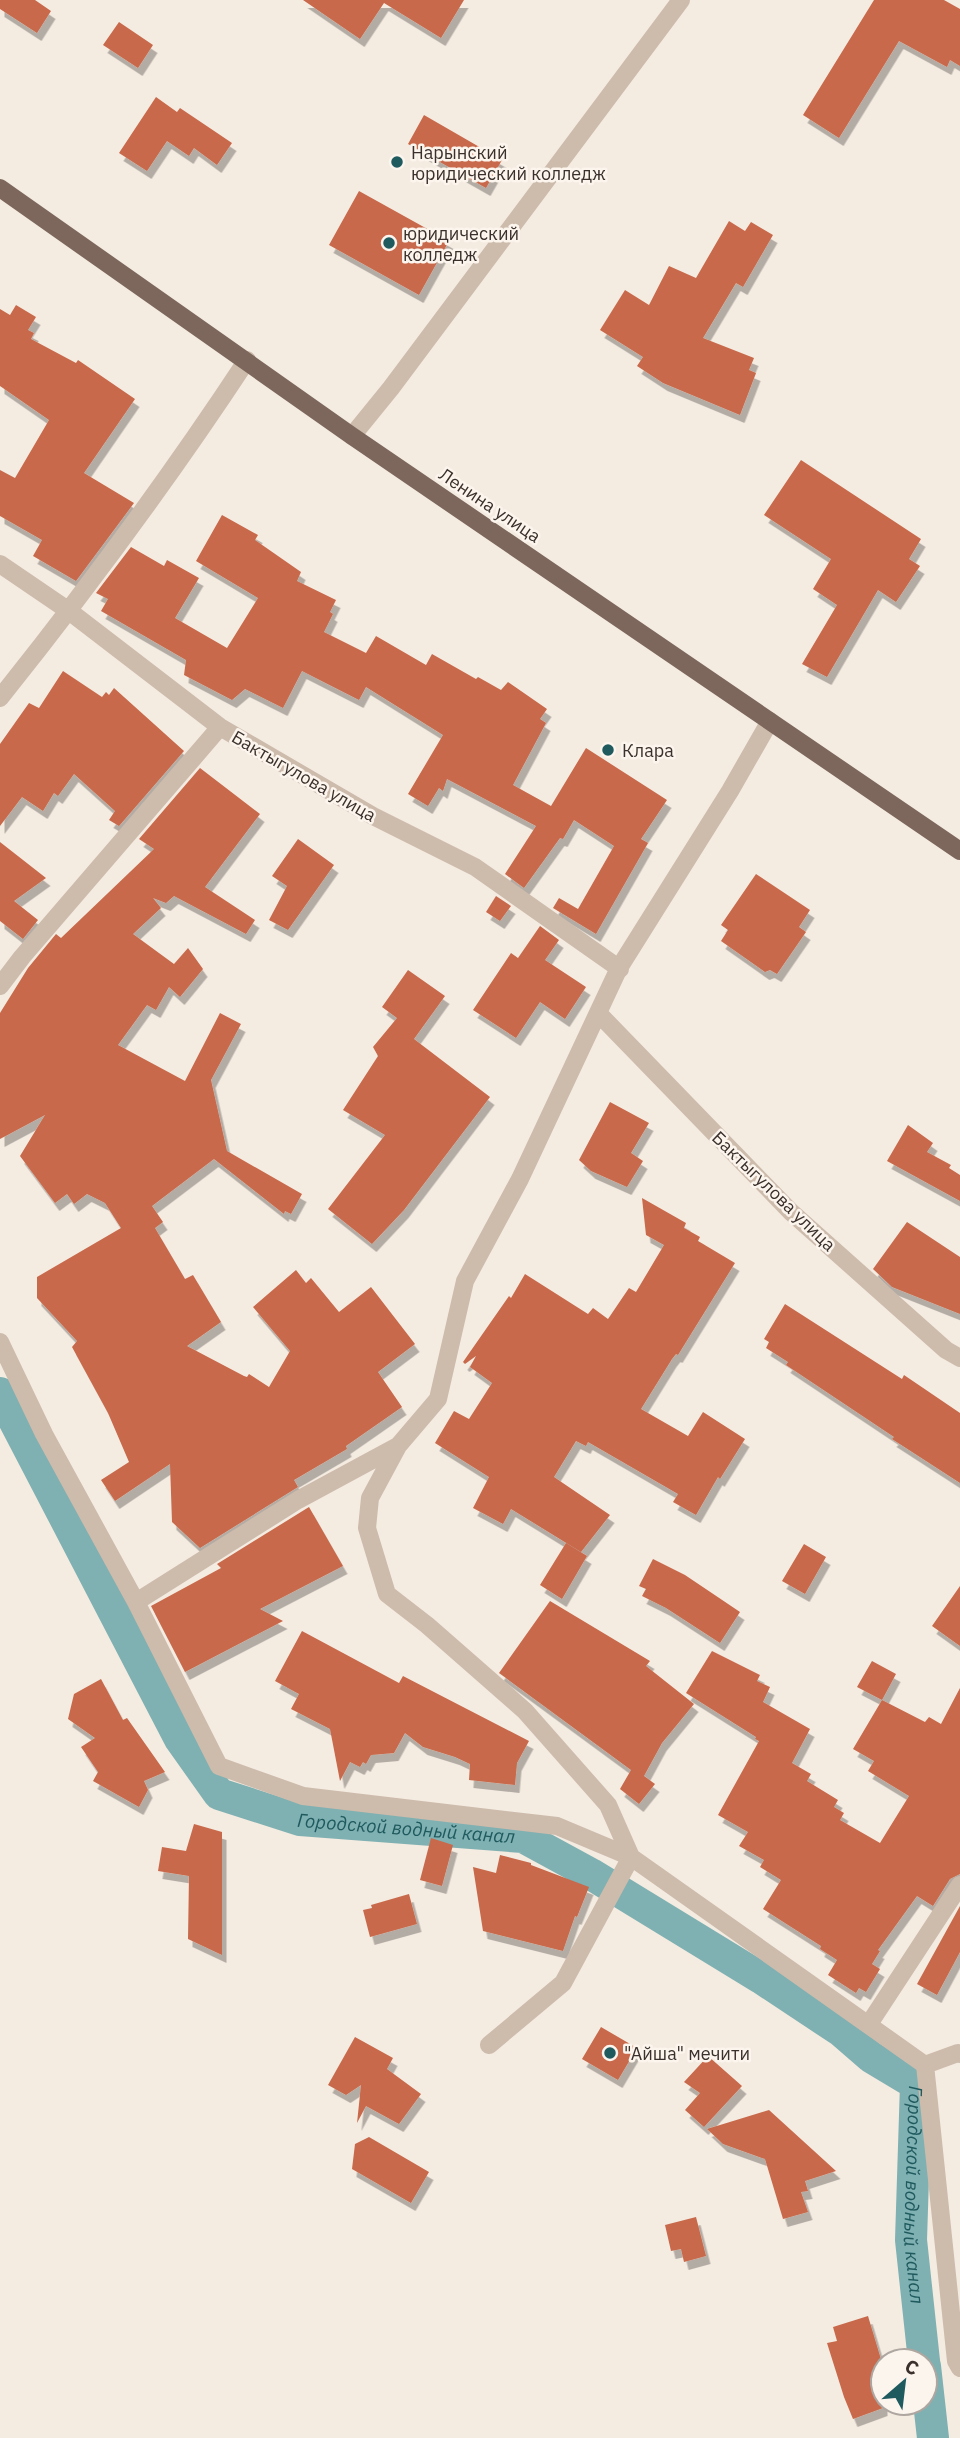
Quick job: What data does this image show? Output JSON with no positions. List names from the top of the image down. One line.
{"streets":{"main road":["Ленина улица"],"street":["Бактыгулова улица"]},"water":["Городской водный канал"],"places":["Нарынский юридический колледж","юридический колледж","Клара","\"Айша\" мечити"],"north":"top right"}
